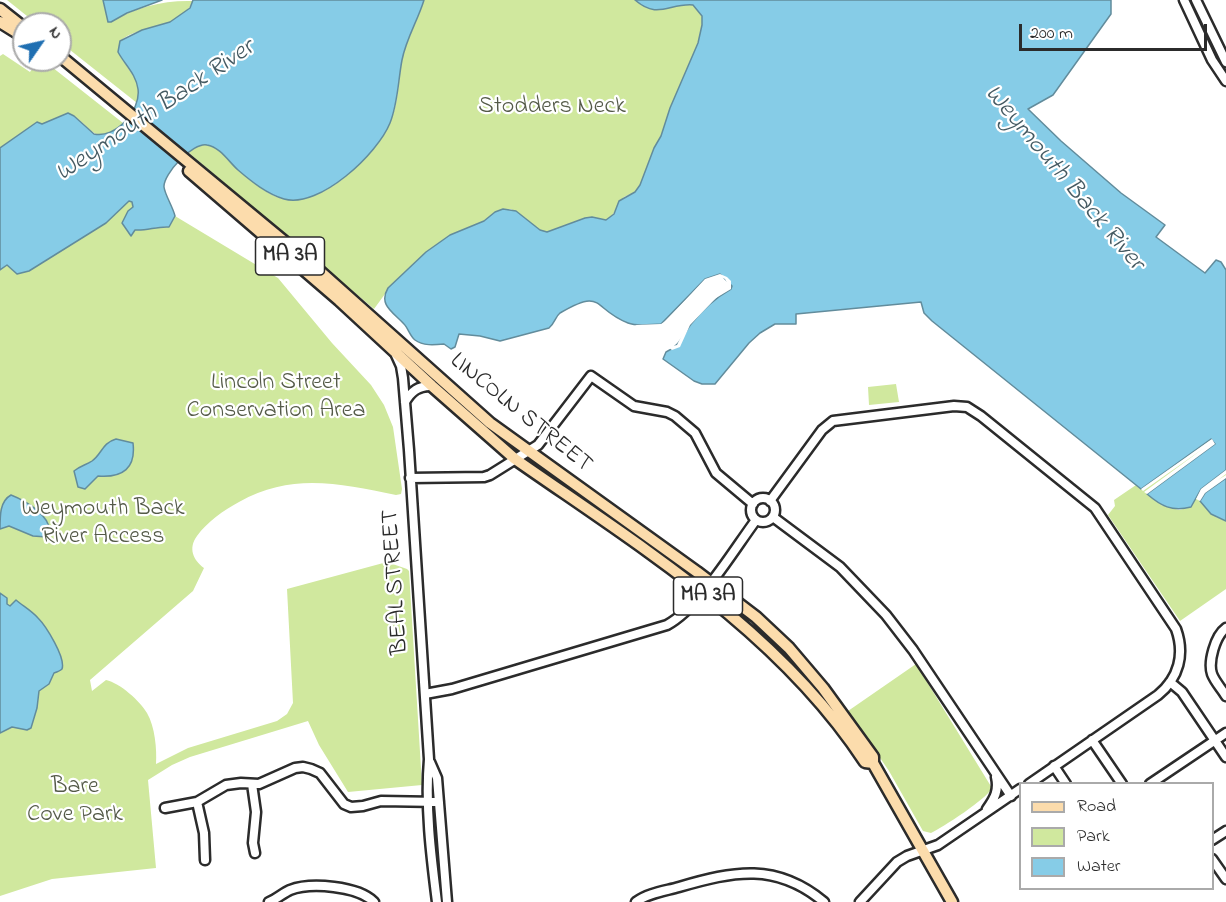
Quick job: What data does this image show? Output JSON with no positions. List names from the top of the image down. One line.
{"streets":{"main road":["MA 3A","LINCOLN STREET"],"street":["BEAL STREET"]},"crossings":[["MA 3A","LINCOLN STREET"],["LINCOLN STREET","BEAL STREET"]],"water":["Weymouth Back River"],"parks":["Stodders Neck","Lincoln Street Conservation Area","Weymouth Back River Access","Bare Cove Park"],"legend":["Road","Park","Water"],"scale_bar":"200 m","north":"top right"}
